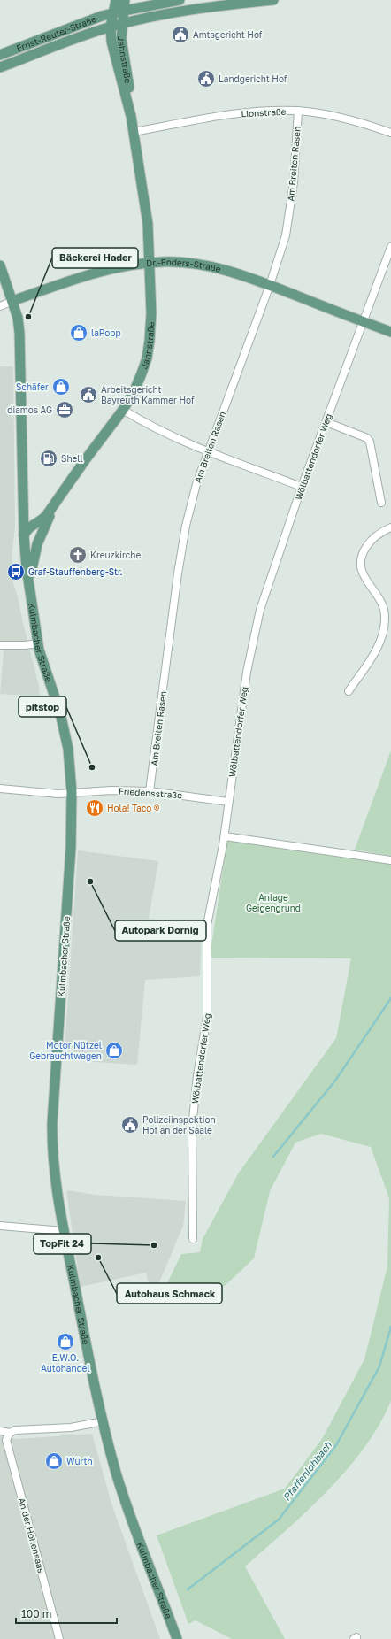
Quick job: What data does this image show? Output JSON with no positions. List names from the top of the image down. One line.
{"streets":{"main road":["Ernst-Reuter-Straße","Jahnstraße","Dr.-Enders-Straße","Kulmbacher Straße"],"street":["Lionstraße","Am Breiten Rasen","Wölbattendorfer Weg","Friedensstraße","An der Hohensaas"]},"crossings":[["Ernst-Reuter-Straße","Jahnstraße"],["Jahnstraße","Lionstraße"],["Jahnstraße","Dr.-Enders-Straße"],["Jahnstraße","Kulmbacher Straße"],["Lionstraße","Am Breiten Rasen"],["Am Breiten Rasen","Dr.-Enders-Straße"],["Am Breiten Rasen","Friedensstraße"],["Dr.-Enders-Straße","Wölbattendorfer Weg"],["Dr.-Enders-Straße","Kulmbacher Straße"],["Wölbattendorfer Weg","Friedensstraße"],["Kulmbacher Straße","Friedensstraße"]],"water":["Pfaffenlohbach"],"parks":["Anlage Geigengrund"],"places":{"public building":["Amtsgericht Hof","Landgericht Hof","Arbeitsgericht Bayreuth Kammer Hof","Polizeiinspektion Hof an der Saale"],"other":["Bäckerei Hader","pitstop","Autopark Dornig","TopFit 24","Autohaus Schmack"],"shop":["laPopp","Schäfer","Motor Nützel Gebrauchtwagen","E.W.O. Autohandel","Würth"],"office":["diamos AG"],"fuel station":["Shell"],"church":["Kreuzkirche"],"bus stop":["Graf-Stauffenberg-Str."],"restaurant":["Hola! Taco ®"]},"scale_bar":"100 m"}
